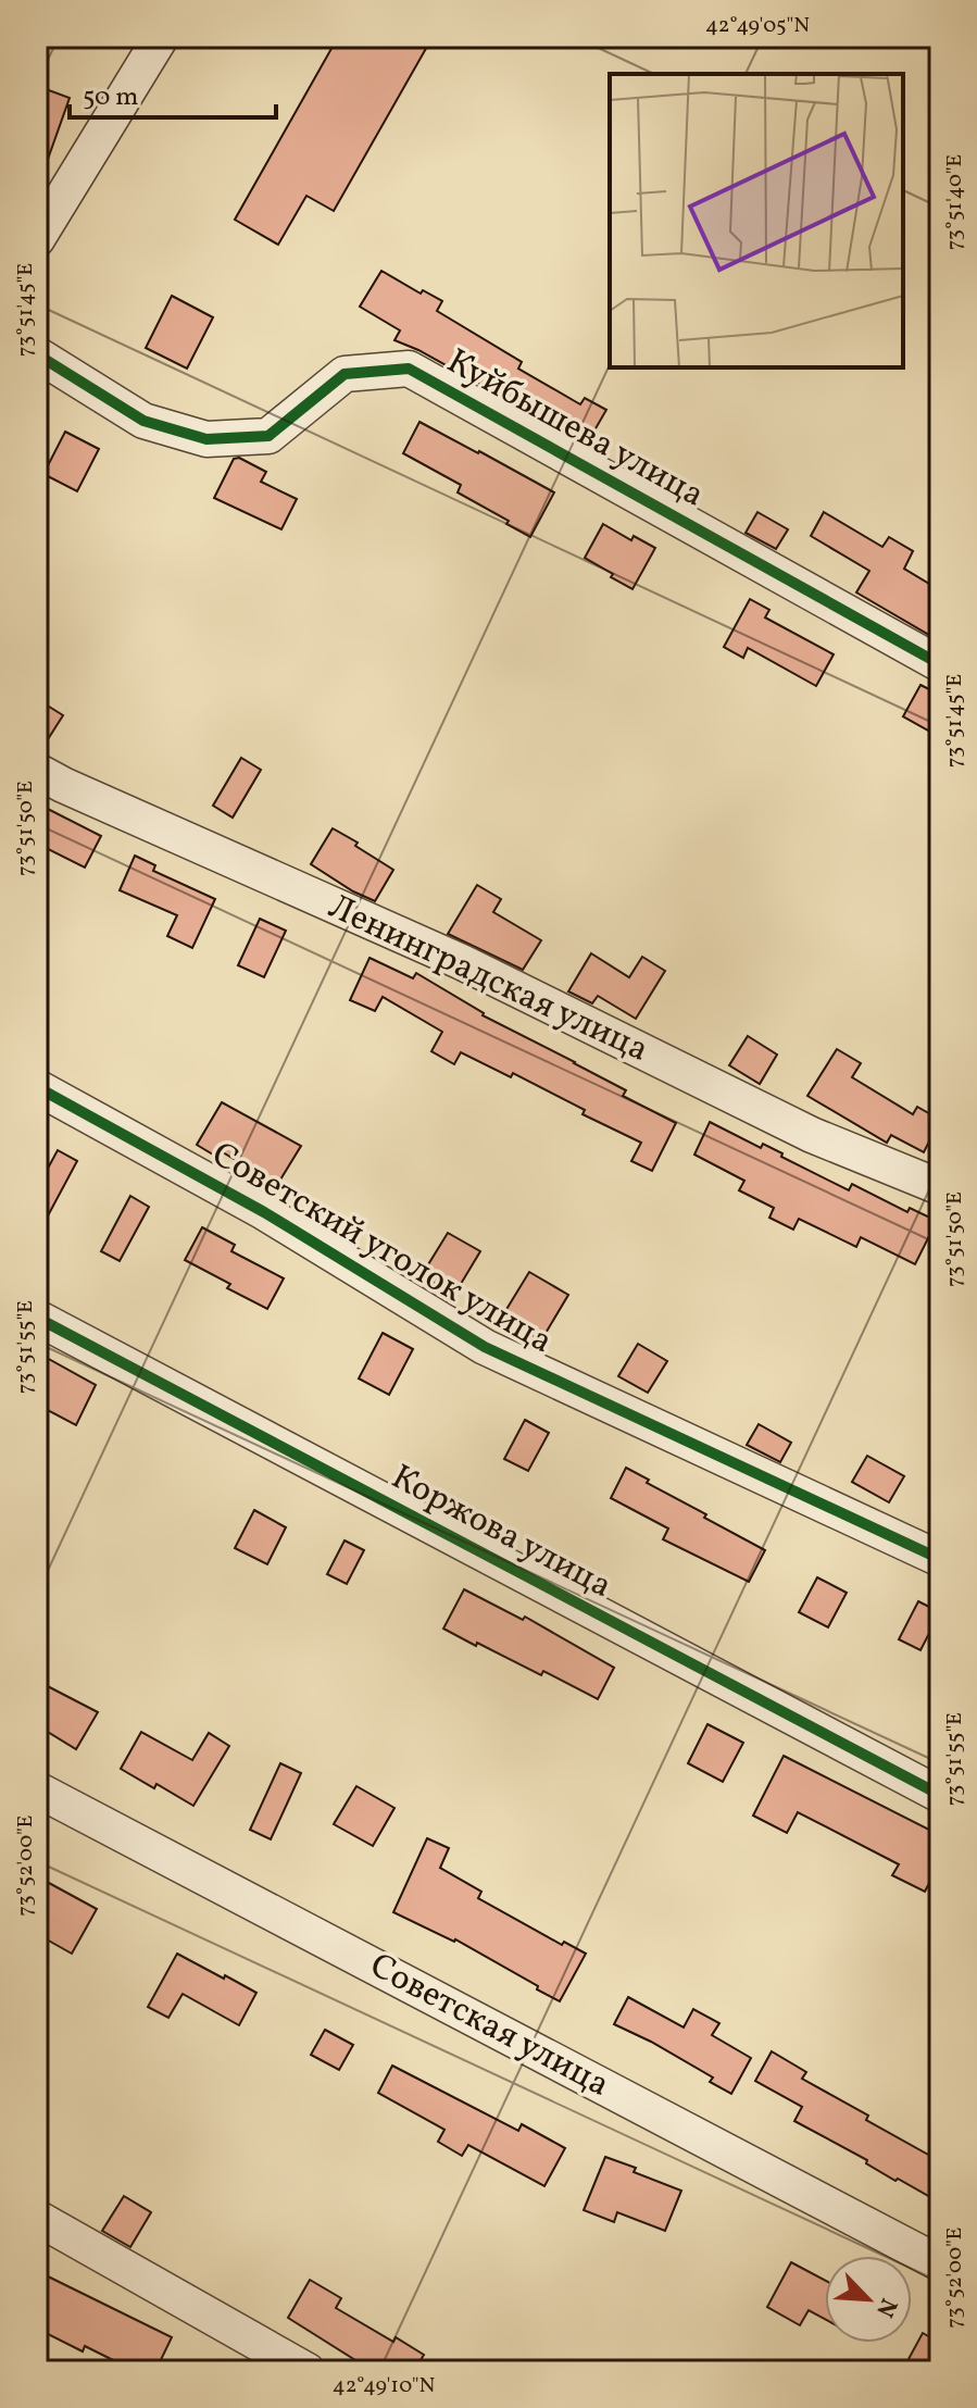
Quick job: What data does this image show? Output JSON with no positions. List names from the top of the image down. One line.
{"streets":{"street":["Куйбышева улица","Ленинградская улица","Советский уголок улица","Коржова улица","Советская улица"]},"scale_bar":"50 m","north":"bottom right","coordinates":["42°49'05\"N","73°51'40\"E","73°51'45\"E","73°51'50\"E","73°51'55\"E","73°52'00\"E","42°49'10\"N"]}
